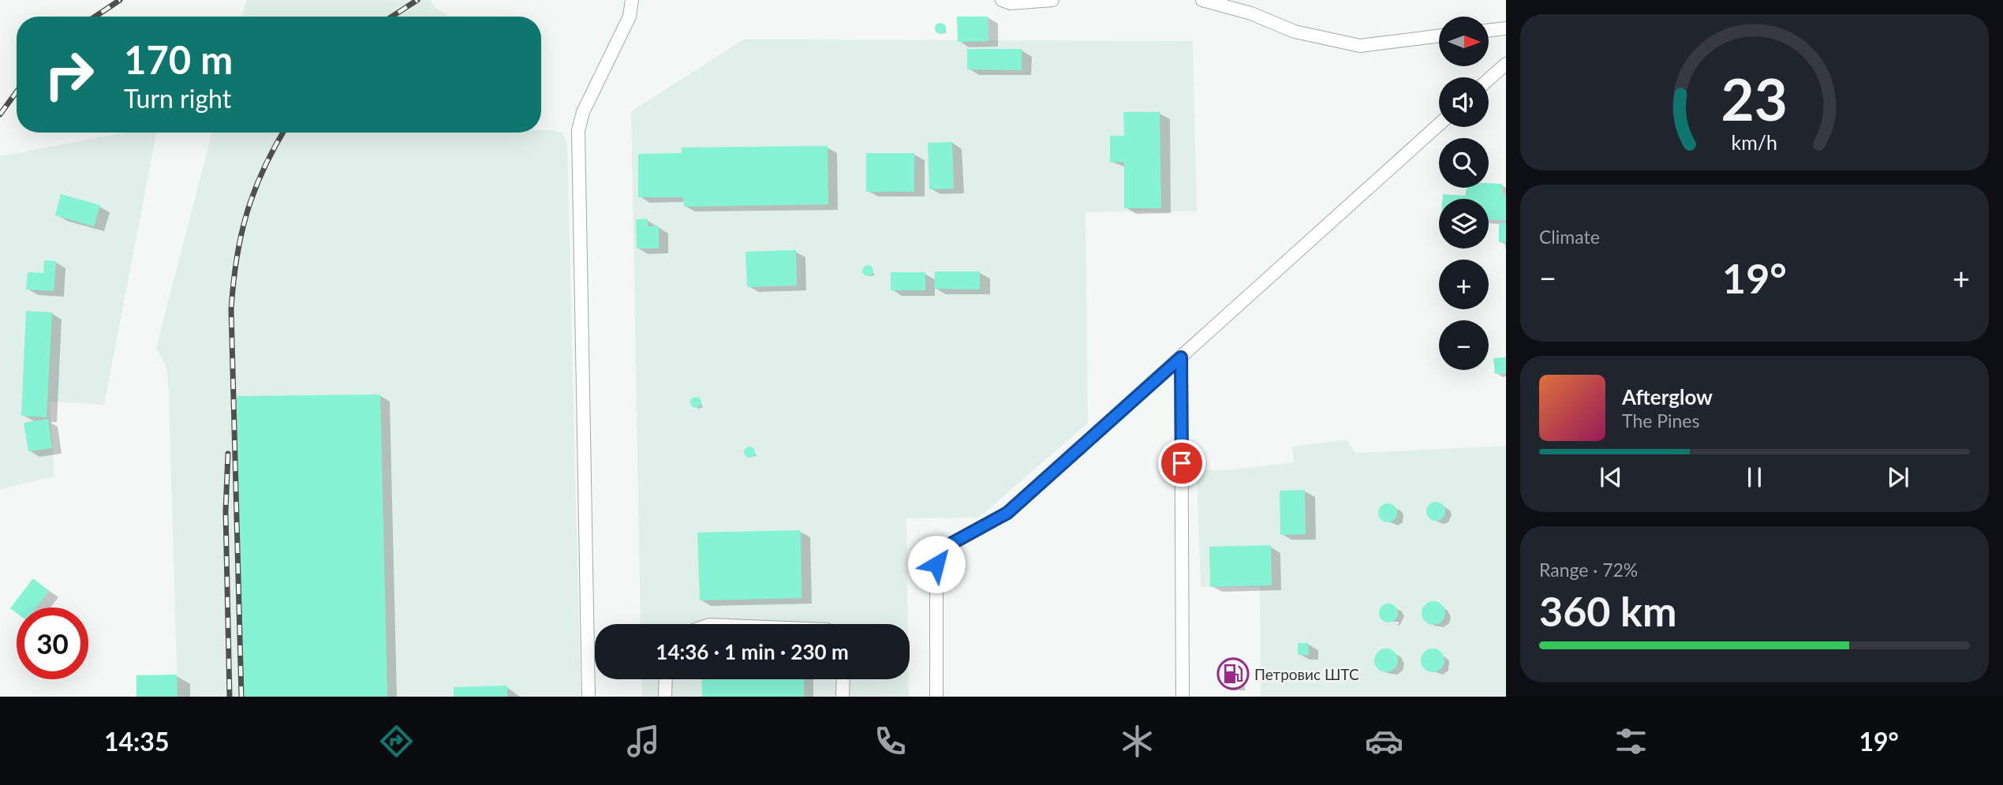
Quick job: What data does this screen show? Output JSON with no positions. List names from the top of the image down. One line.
{"places":{"fuel station":["Петровис ШТС"]},"north":"right","page":{"map_buttons":["+","−"],"turn":["170 m","Turn right"],"tile":["Climate",["Range · 72%","360 km"]],"heat":["−","19°","+"],"song":["Afterglow","The Pines"],"limit":"30","trip":"14:36 · 1 min · 230 m","tabs":["14:35","19°"],"gauge":["23","km/h"]}}
